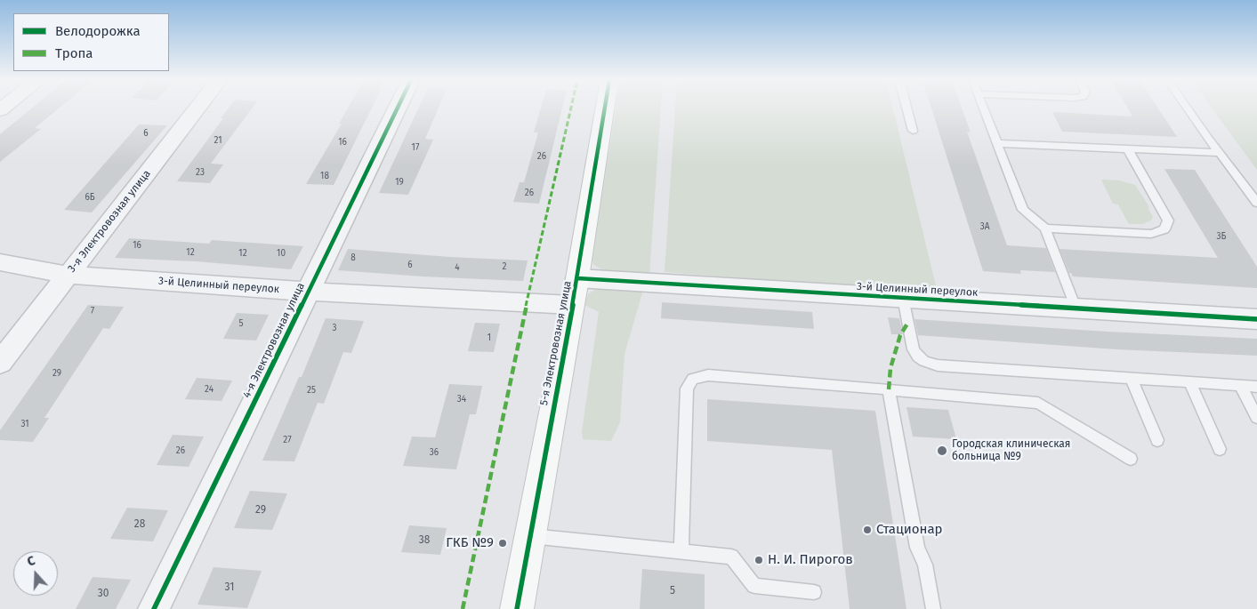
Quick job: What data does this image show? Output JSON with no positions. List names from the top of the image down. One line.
{"streets":{"street":["3-я Электровозная улица","3-й Целинный переулок","4-я Электровозная улица","5-я Электровозная улица"]},"crossings":[["3-я Электровозная улица","3-й Целинный переулок"],["3-й Целинный переулок","4-я Электровозная улица"],["3-й Целинный переулок","5-я Электровозная улица"]],"places":["Городская клиническая больница №9","Стационар","ГКБ №9","Н. И. Пирогов"],"house_numbers":["6","21","16","17","26","23","18","19","26","6Б","3А","3Б","16","12","12","10","8","6","2","4","7","5","3","1","29","24","25","34","31","27","26","36","29","28","38","31","5","30"],"legend":["Велодорожка","Тропа"],"north":"top"}
